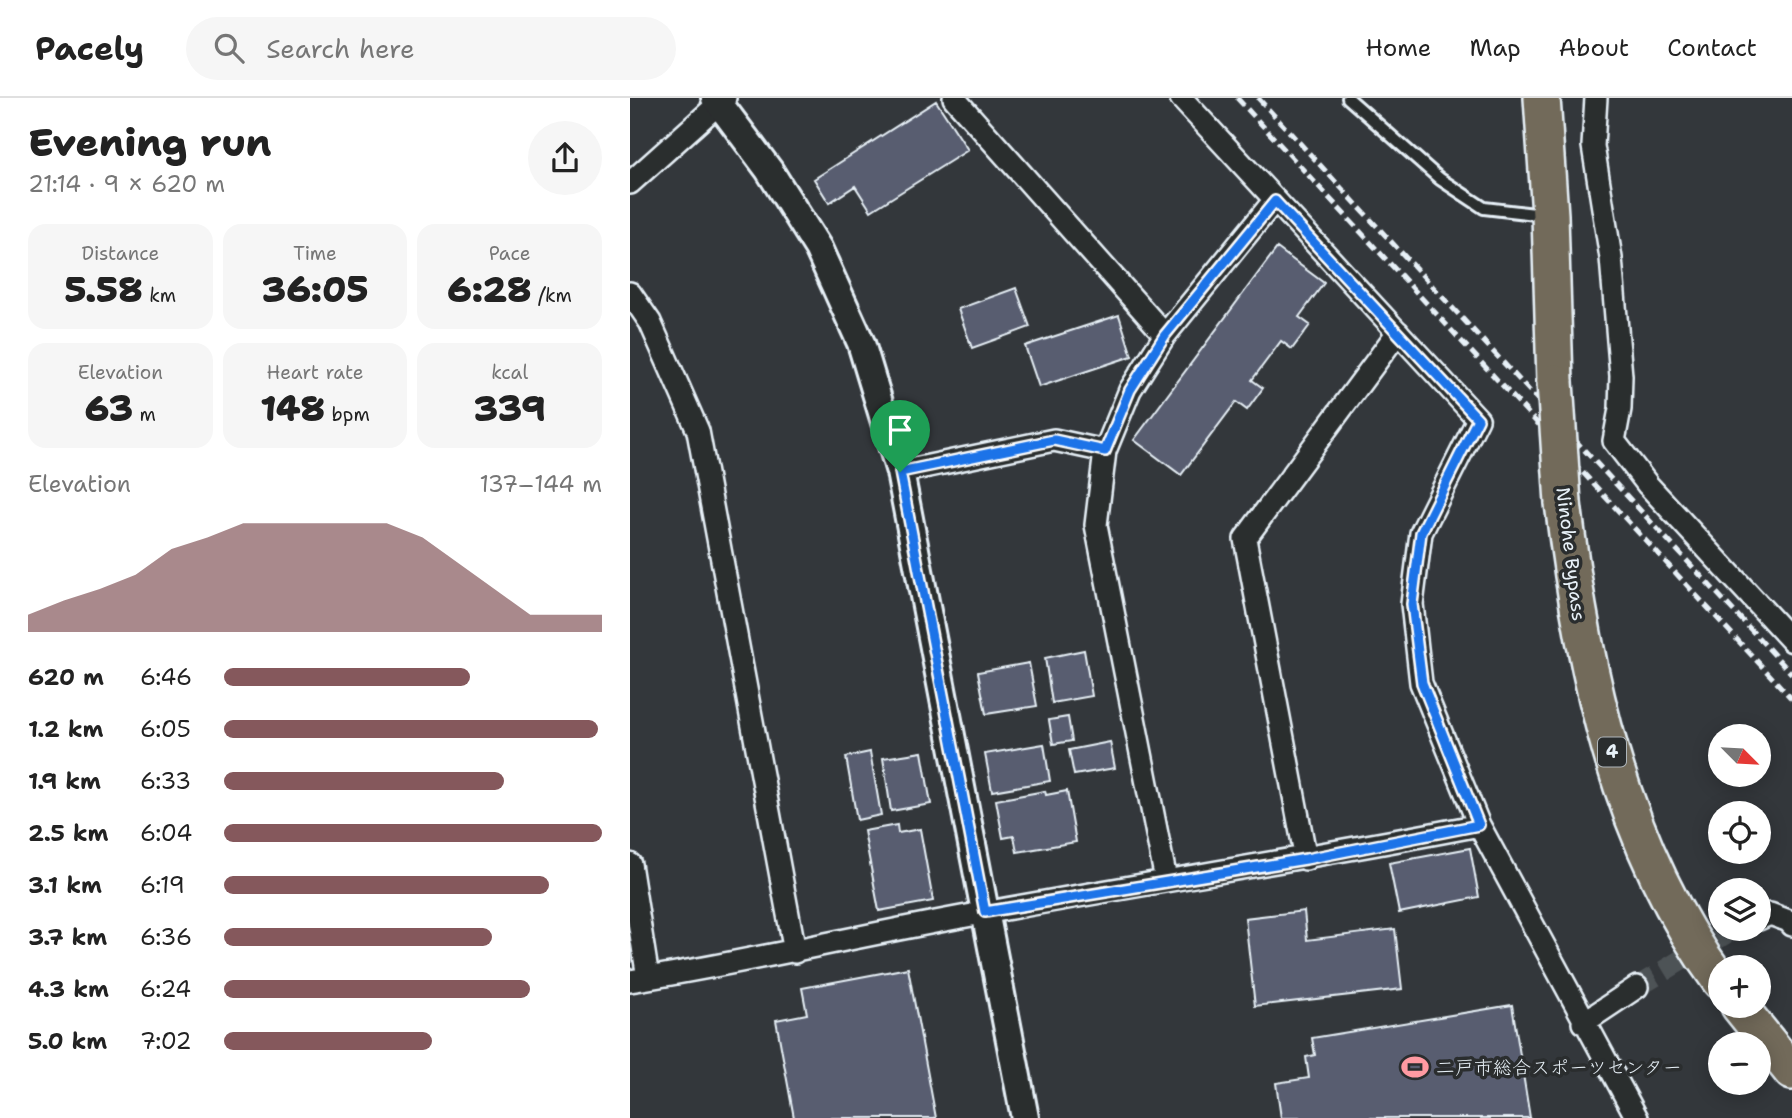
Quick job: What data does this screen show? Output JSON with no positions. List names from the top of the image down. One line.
{"streets":{"highway":["Ninohe Bypass","4"]},"places":{"sports":["二戸市総合スポーツセンター"]},"north":"bottom right","page":{"header":"Pacely","search":"Search here","nav":["Home","Map","About","Contact"],"heading":["Evening run","21:14 · 9 × 620 m"],"stats":[["Distance","5.58 km"],["Time","36:05"],["Pace","6:28 /km"],["Elevation","63 m"],["Heart rate","148 bpm"],["kcal","339"]],"chart":["Elevation","137–144 m"],"list":[{"name":"620 m","note":"6:46"},{"name":"1.2 km","note":"6:05"},{"name":"1.9 km","note":"6:33"},{"name":"2.5 km","note":"6:04"},{"name":"3.1 km","note":"6:19"},{"name":"3.7 km","note":"6:36"},{"name":"4.3 km","note":"6:24"},{"name":"5.0 km","note":"7:02"}],"map_buttons":["+","−"]}}
